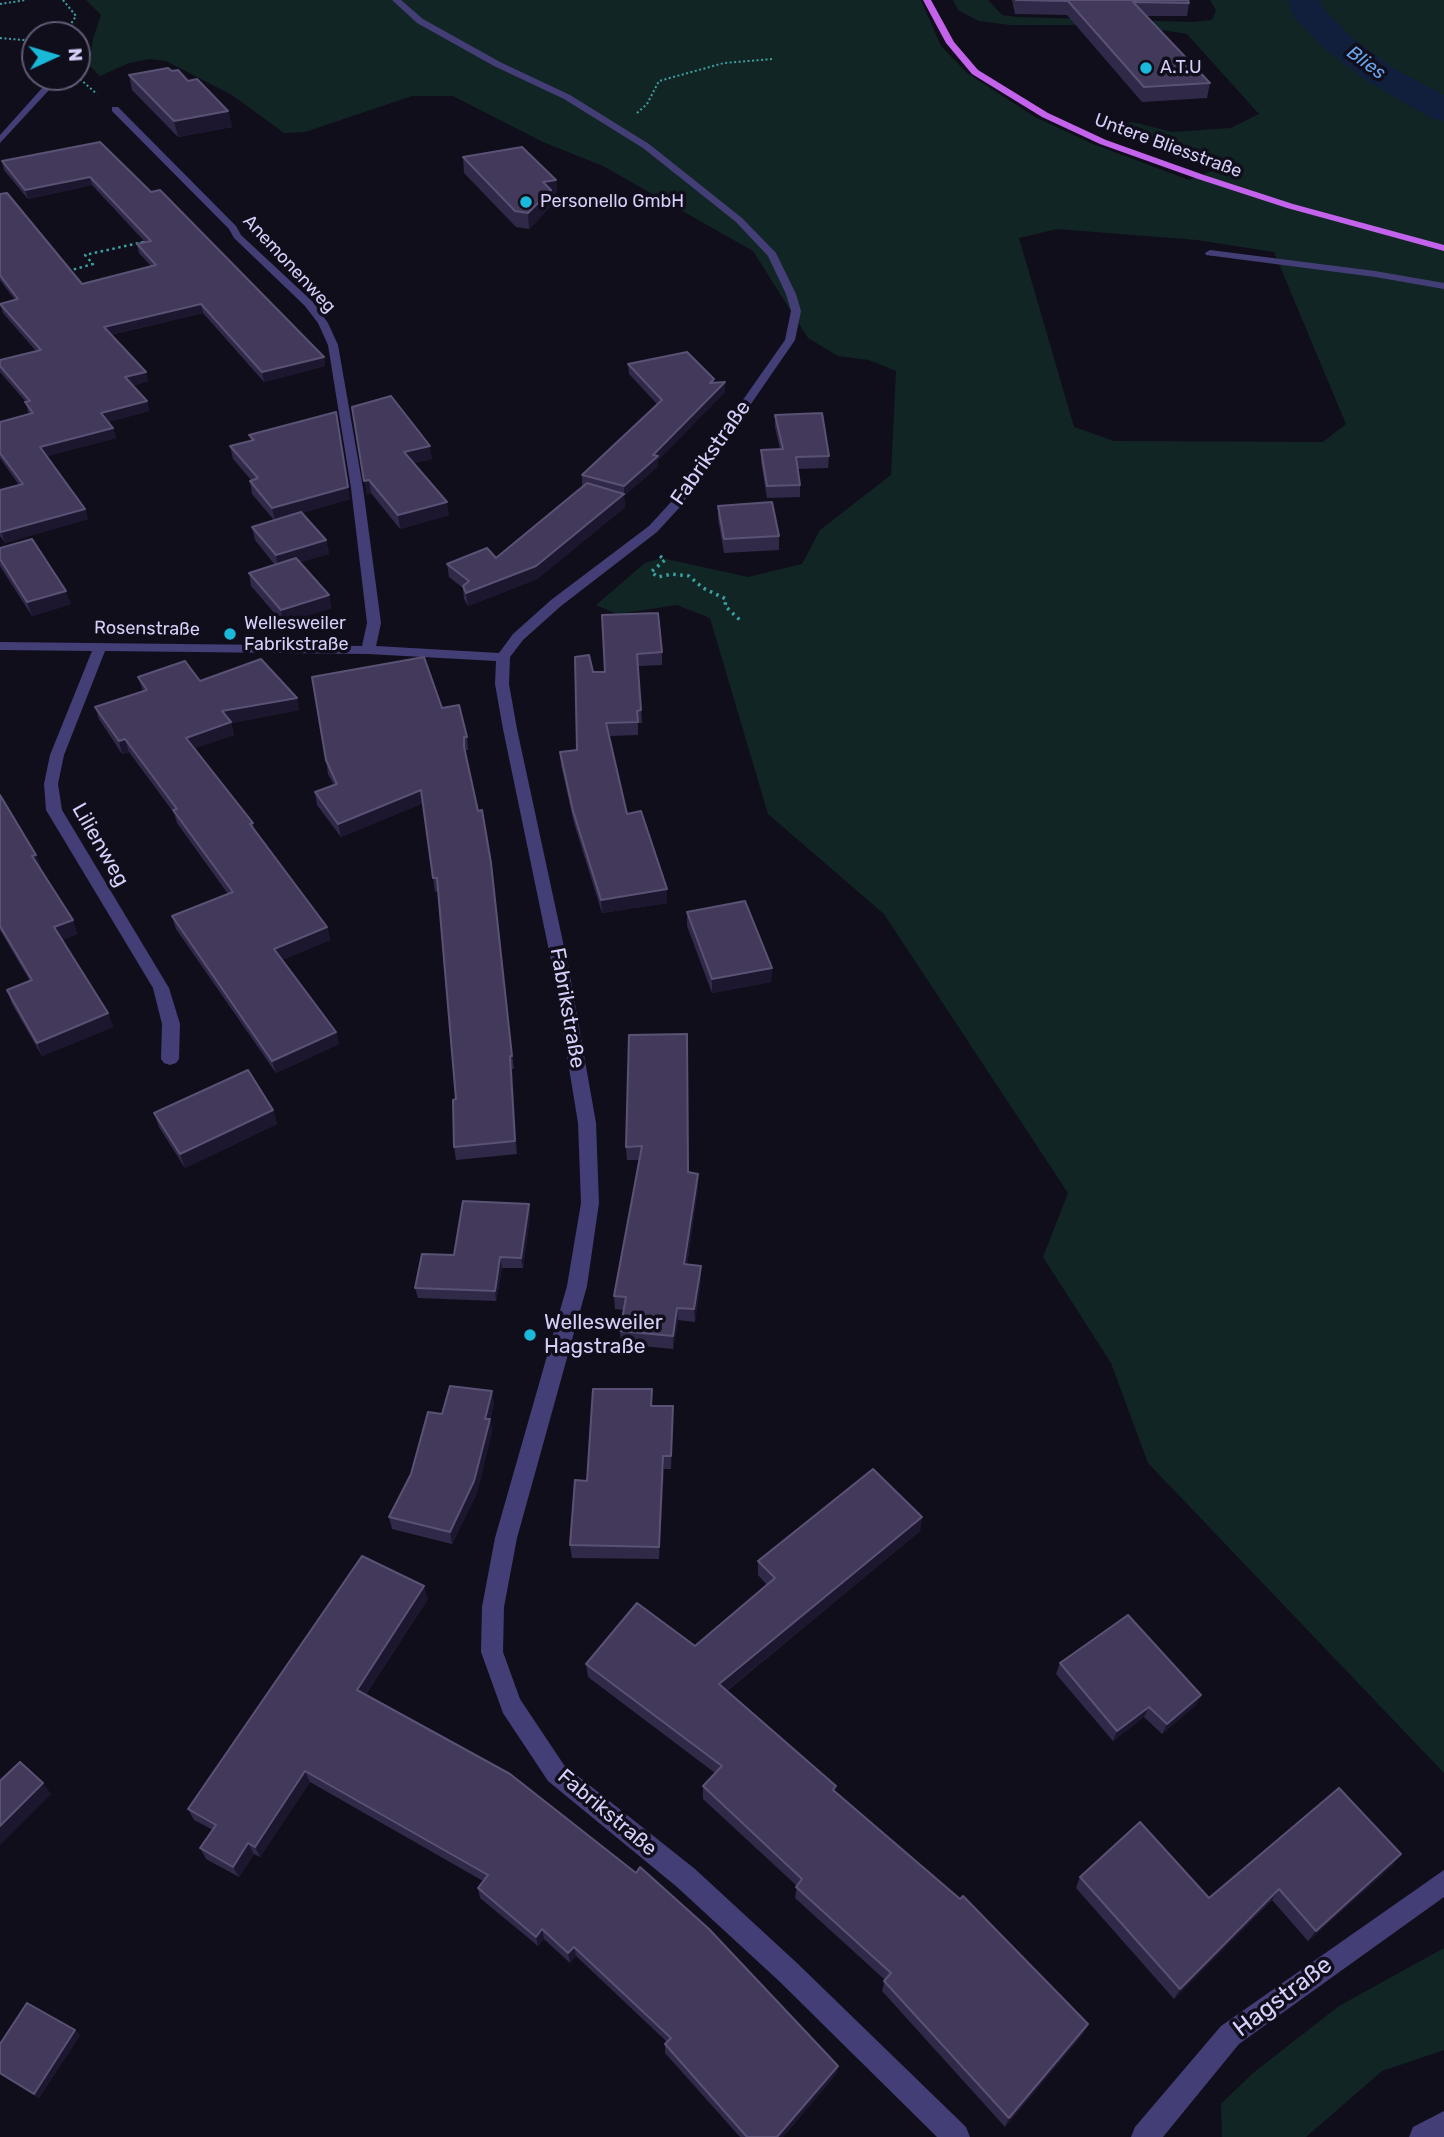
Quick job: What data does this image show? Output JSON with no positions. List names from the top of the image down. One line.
{"streets":{"main road":["Untere Bliesstraße"],"street":["Anemonenweg","Fabrikstraße","Rosenstraße","Lilienweg","Hagstraße"]},"crossings":[["Anemonenweg","Rosenstraße"],["Fabrikstraße","Rosenstraße"],["Rosenstraße","Lilienweg"]],"water":["Blies"],"places":["A.T.U","Personello GmbH","Wellesweiler Fabrikstraße","Wellesweiler Hagstraße"],"north":"right"}
